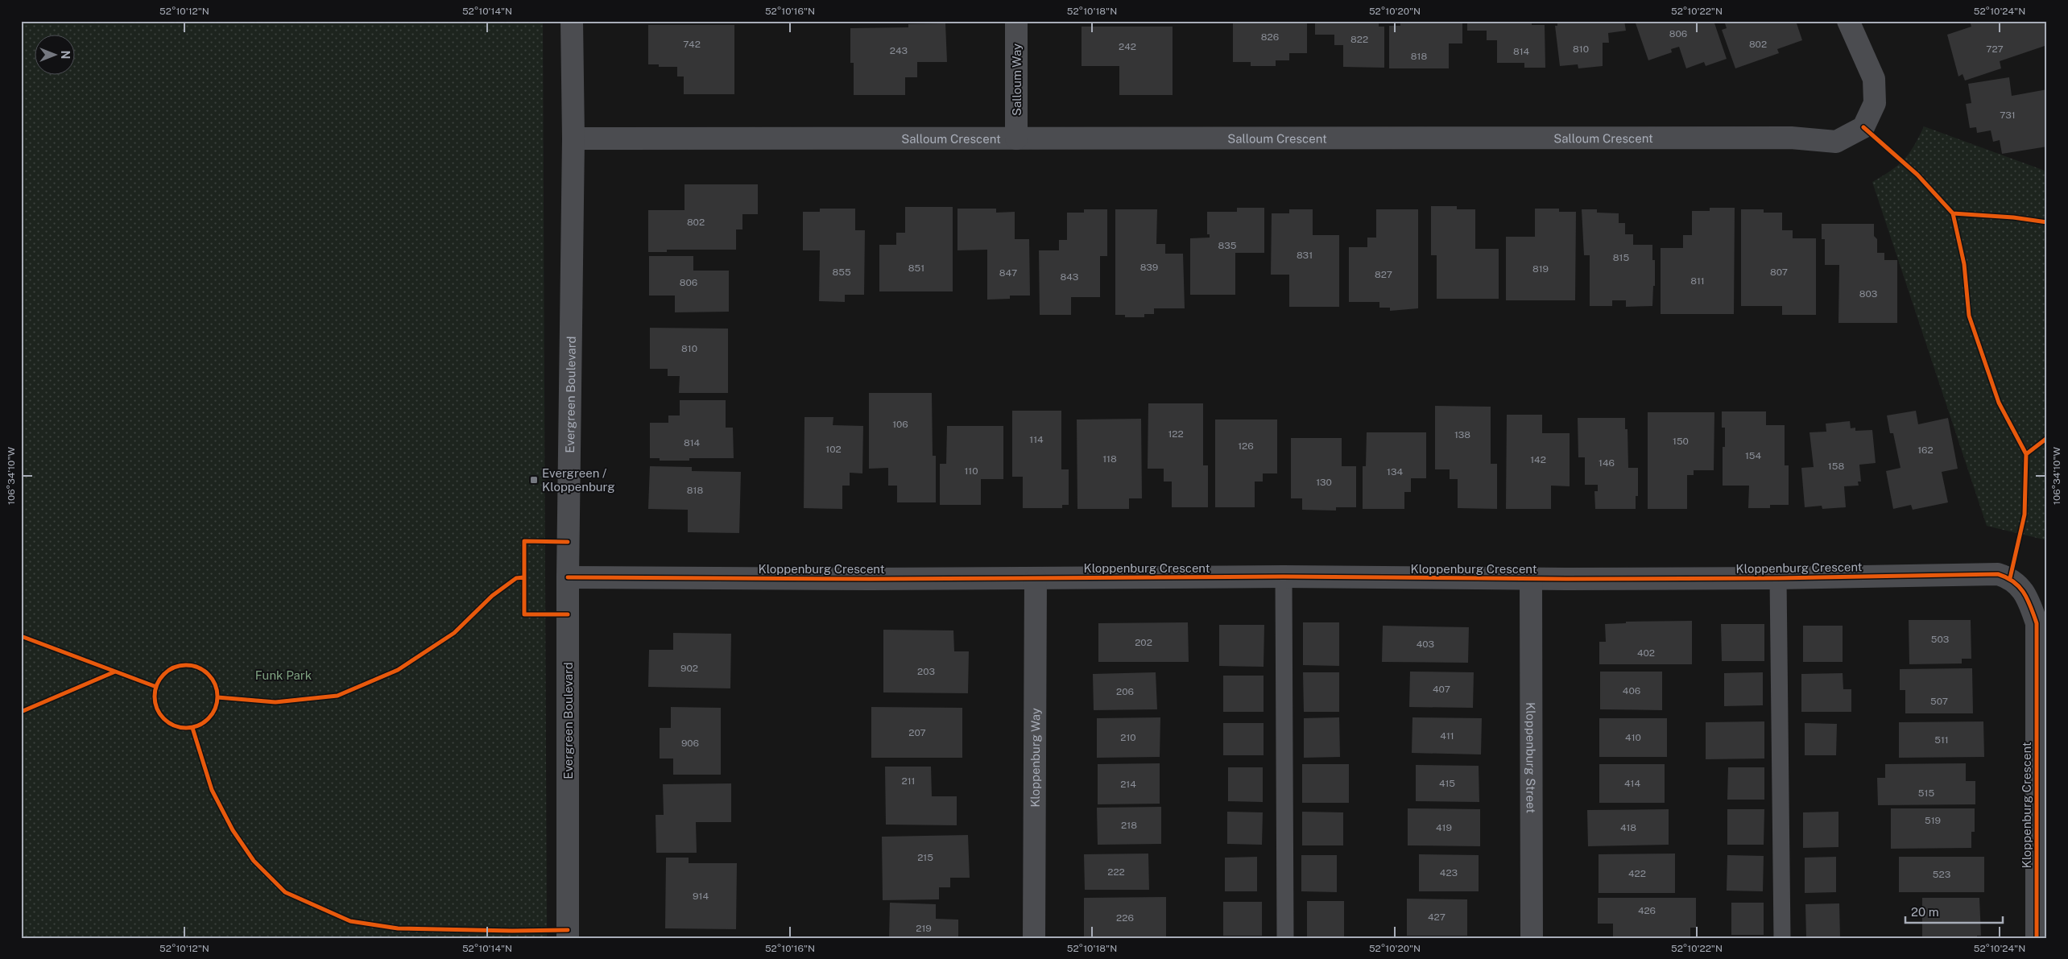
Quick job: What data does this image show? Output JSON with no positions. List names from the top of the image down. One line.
{"streets":{"street":["Salloum Way","Salloum Crescent","Evergreen Boulevard","Kloppenburg Crescent","Kloppenburg Way","Kloppenburg Street"]},"crossings":[["Salloum Way","Salloum Crescent"],["Salloum Crescent","Evergreen Boulevard"],["Evergreen Boulevard","Kloppenburg Crescent"],["Kloppenburg Crescent","Kloppenburg Way"],["Kloppenburg Crescent","Kloppenburg Street"]],"parks":["Funk Park"],"places":{"transit":["Evergreen / Kloppenburg"]},"house_numbers":["806","826","822","742","802","242","810","727","243","814","818","731","802","835","831","815","839","851","819","855","807","847","827","843","811","806","803","810","106","122","138","114","150","814","126","102","162","154","118","142","146","158","110","134","130","818","503","202","403","402","902","203","407","406","206","507","207","411","210","410","511","906","211","415","414","214","515","519","218","419","418","215","222","423","422","523","914","426","427","226","219"],"scale_bar":"20 m","north":"right","coordinates":["52°10'12\"N","52°10'14\"N","52°10'16\"N","52°10'18\"N","52°10'20\"N","52°10'22\"N","52°10'24\"N","106°34'10\"W"]}
